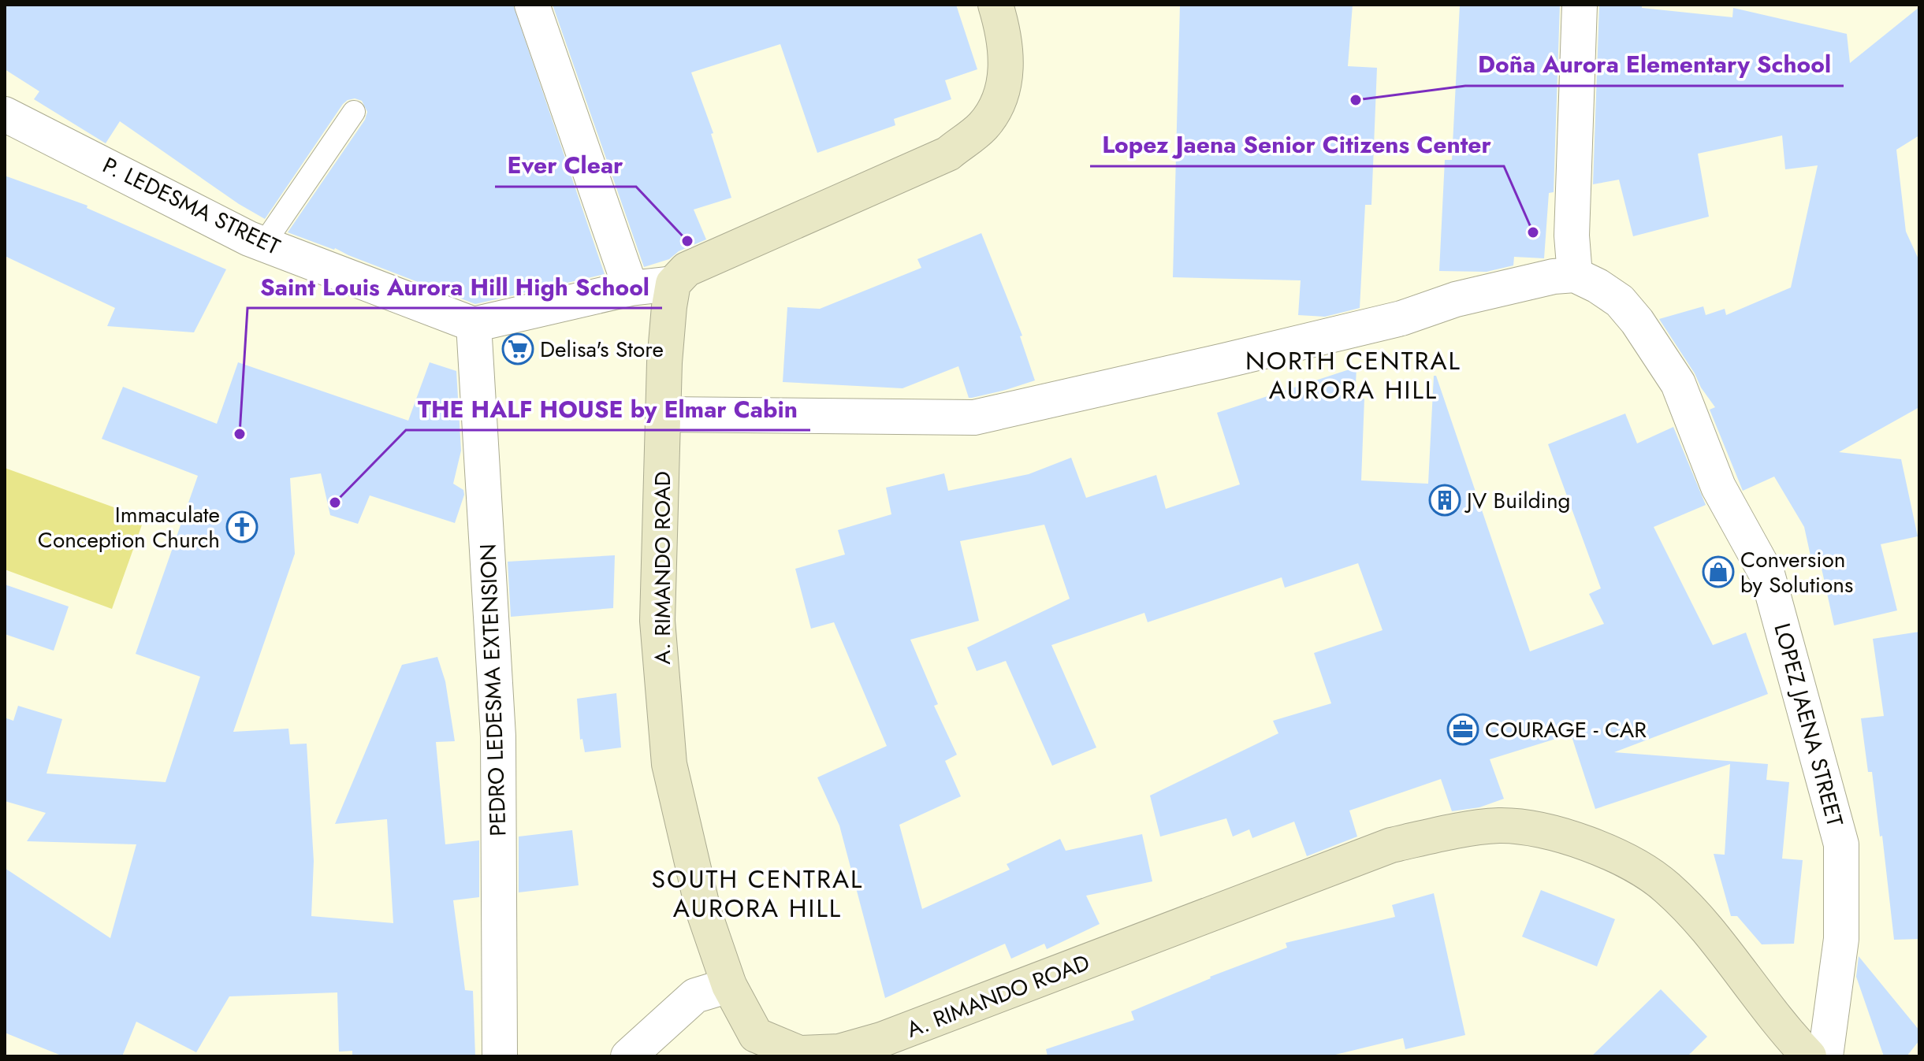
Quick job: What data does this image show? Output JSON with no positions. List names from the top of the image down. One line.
{"streets":{"main road":["A. RIMANDO ROAD"],"street":["P. LEDESMA STREET","PEDRO LEDESMA EXTENSION","LOPEZ JAENA STREET"]},"crossings":[["P. LEDESMA STREET","PEDRO LEDESMA EXTENSION"]],"districts":["NORTH CENTRAL AURORA HILL","SOUTH CENTRAL AURORA HILL"],"places":{"other":["Doña Aurora Elementary School","Lopez Jaena Senior Citizens Center","Ever Clear","Saint Louis Aurora Hill High School","THE HALF HOUSE by Elmar Cabin"],"supermarket":["Delisa's Store"],"building":["JV Building"],"church":["Immaculate Conception Church"],"shop":["Conversion by Solutions"],"office":["COURAGE - CAR"]}}
